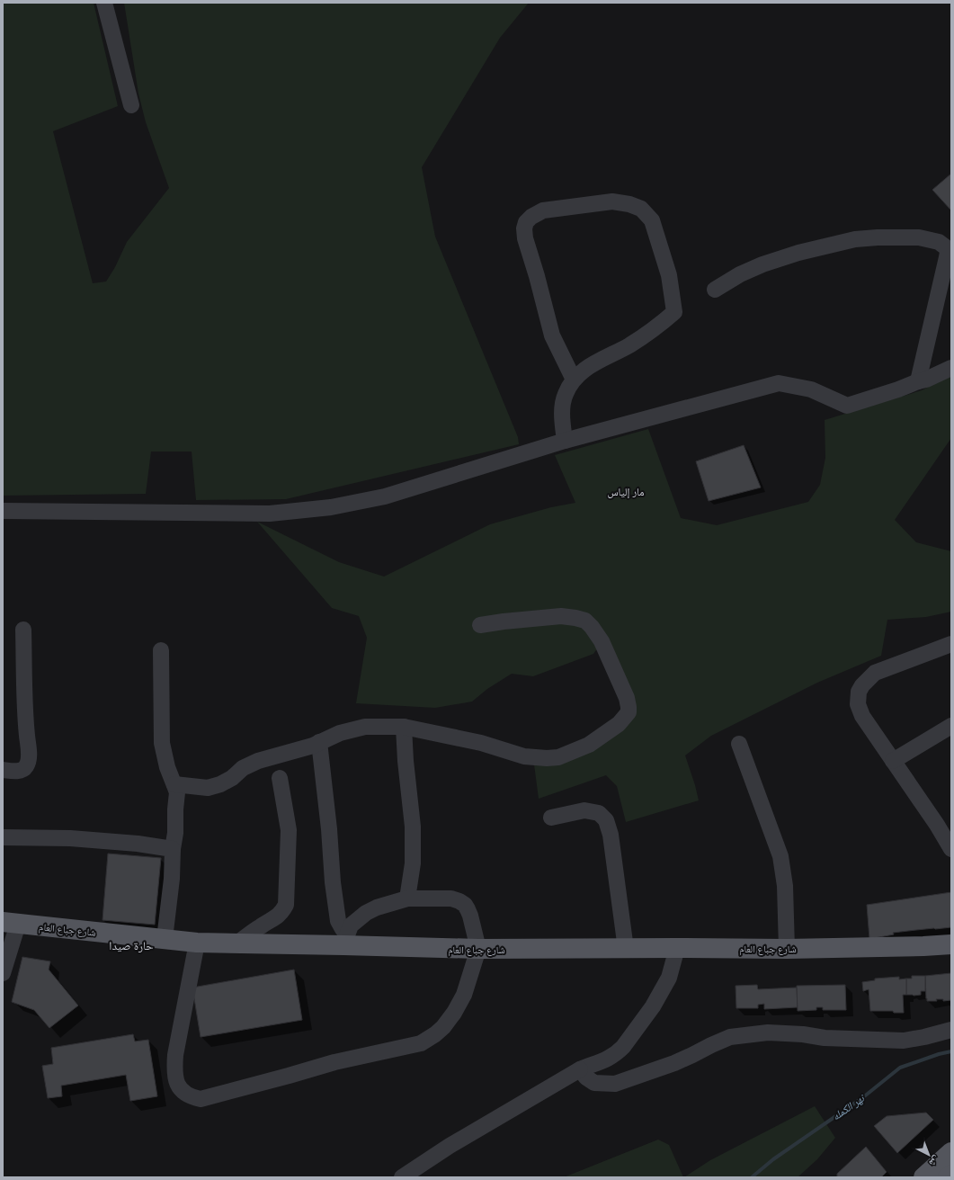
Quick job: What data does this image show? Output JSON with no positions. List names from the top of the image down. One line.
{"streets":{"main road":["شارع جباع العام"]},"districts":["مار إلياس","حارة صيدا"],"water":["نهر الكمله"],"north":"bottom right"}
